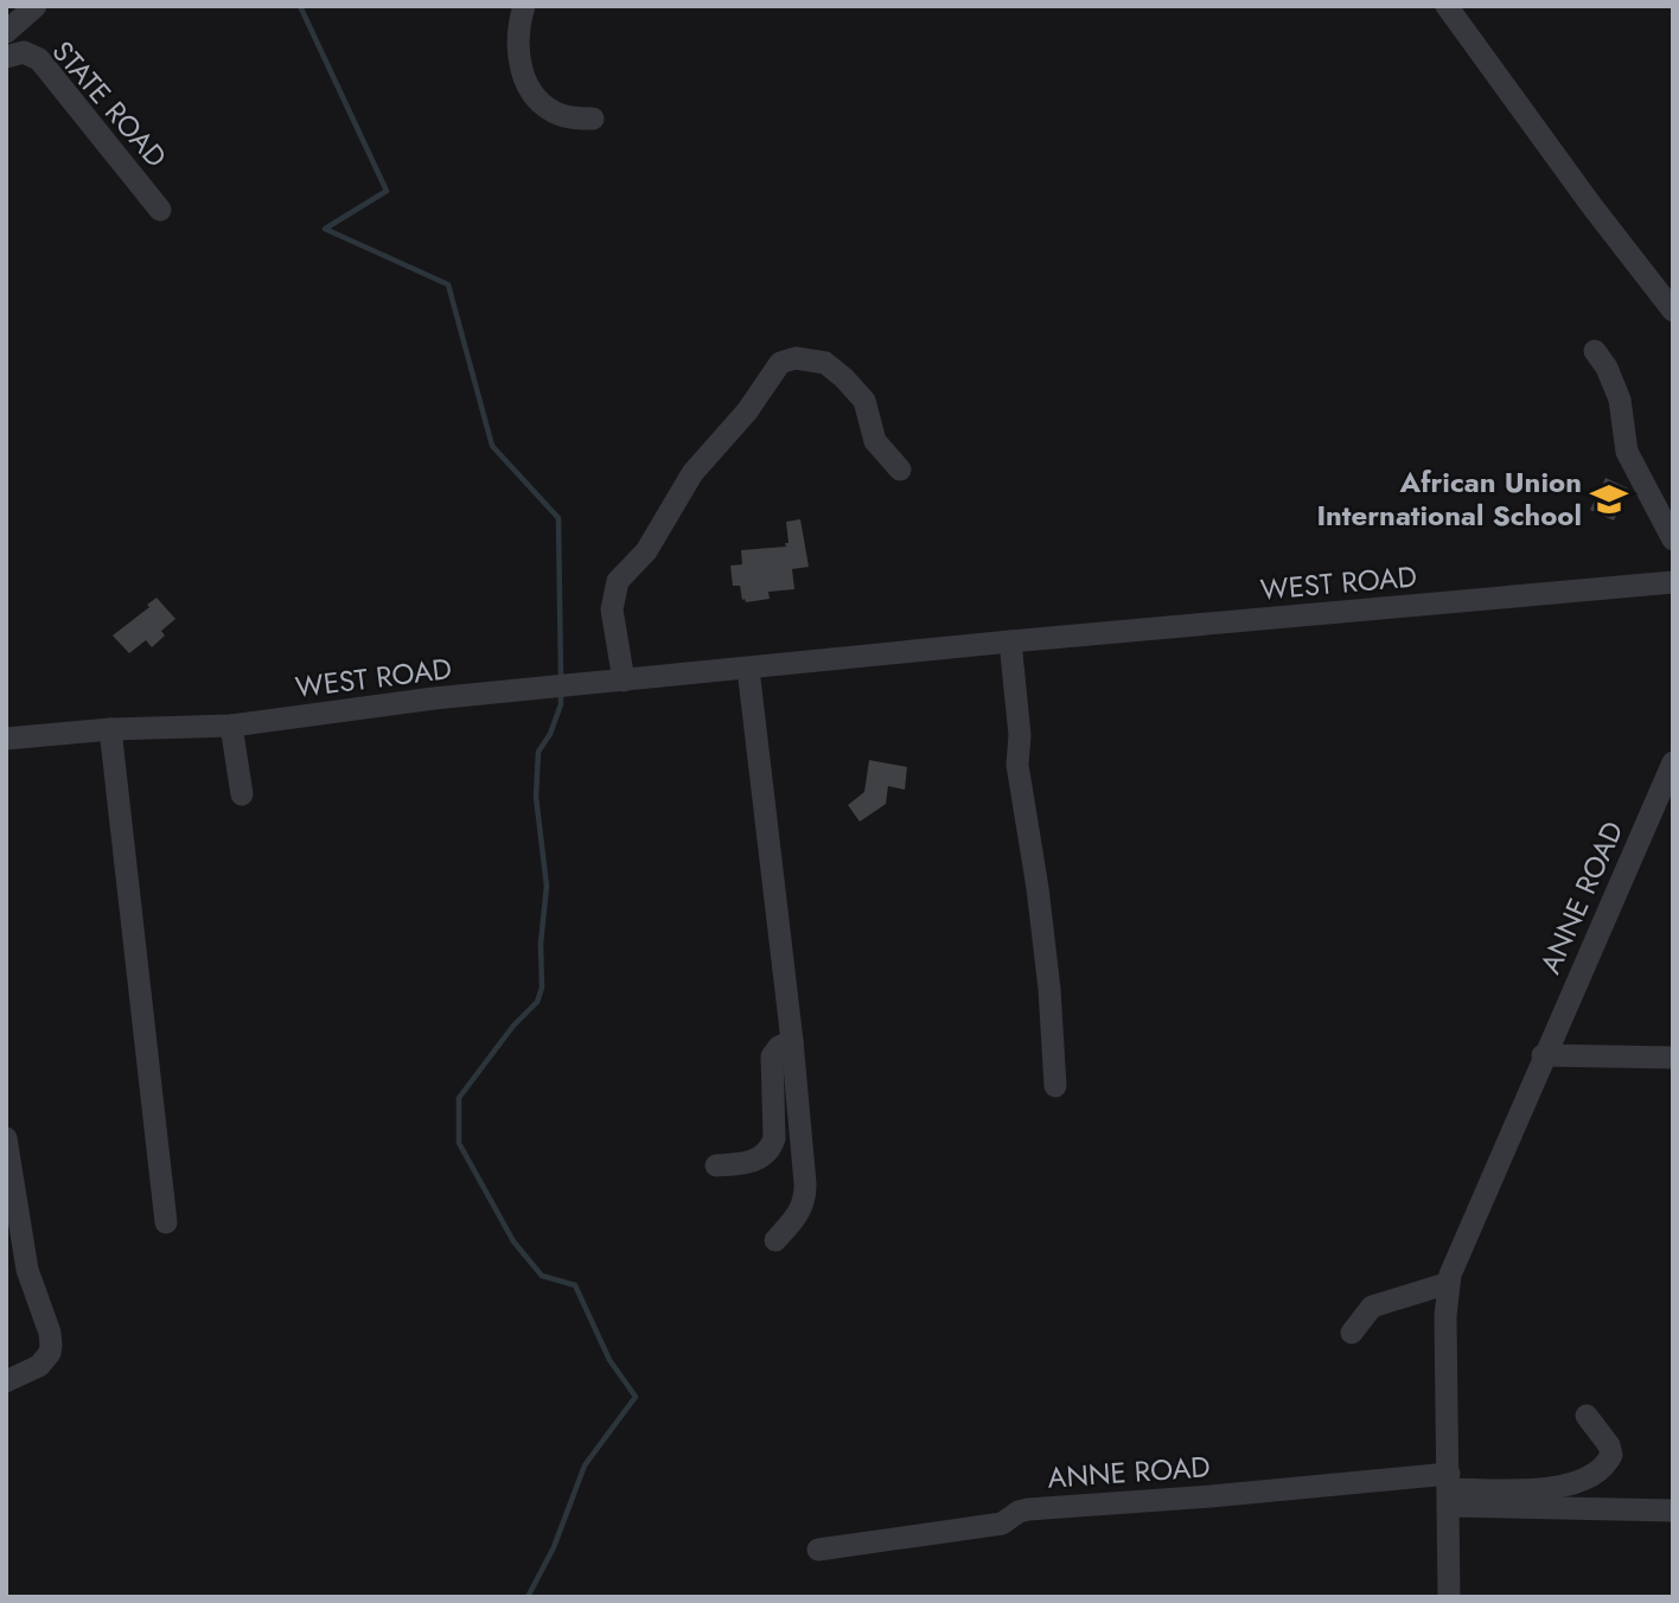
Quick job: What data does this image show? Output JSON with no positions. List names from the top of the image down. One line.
{"streets":{"street":["STATE ROAD","WEST ROAD","ANNE ROAD"]},"places":{"school or university":["African Union International School"]}}
